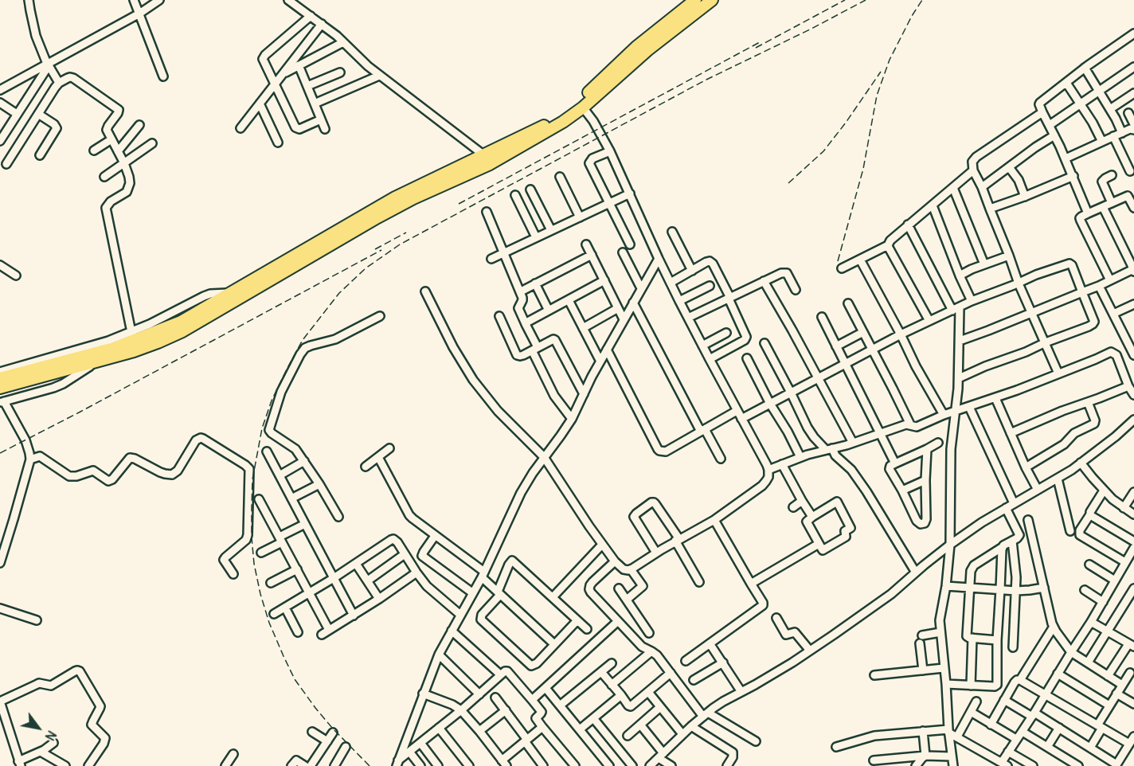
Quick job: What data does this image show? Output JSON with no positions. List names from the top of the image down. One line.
{"north":"bottom right"}
